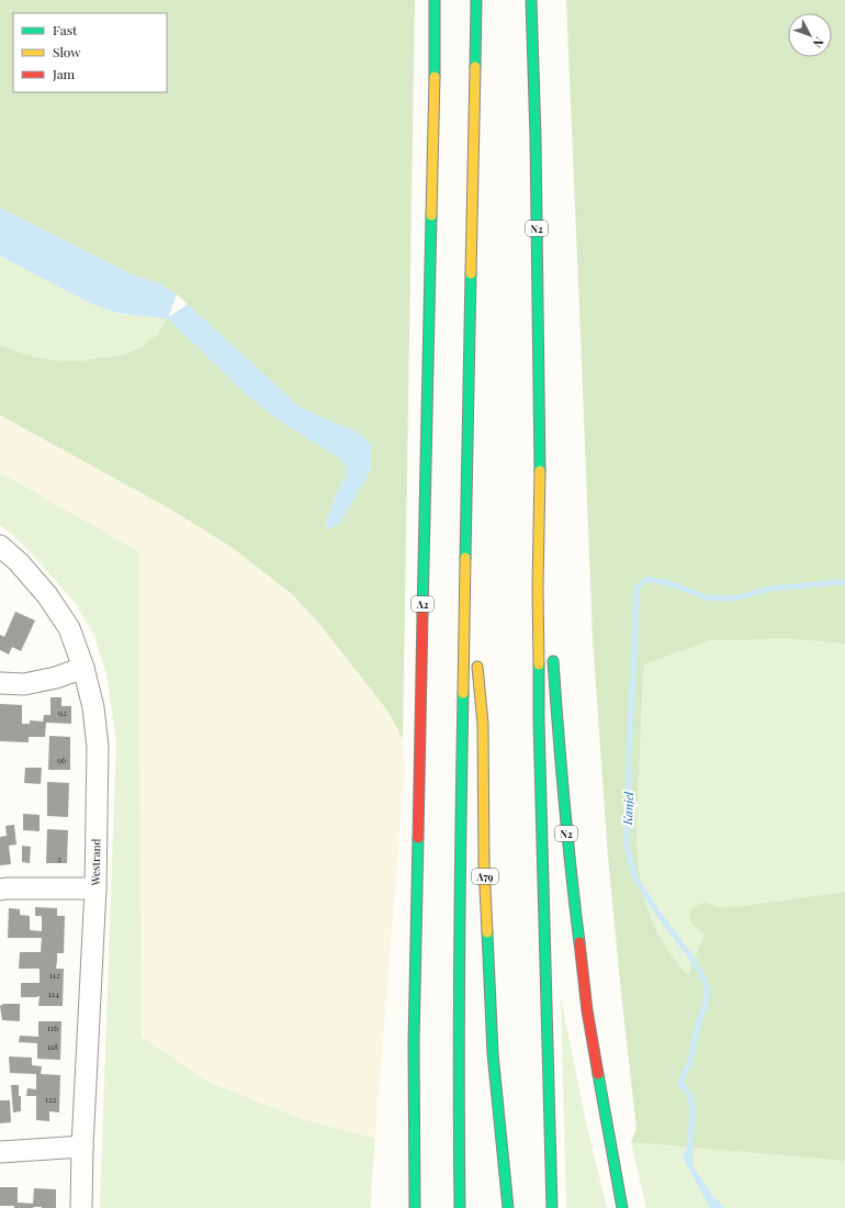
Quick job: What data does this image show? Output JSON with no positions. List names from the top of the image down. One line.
{"streets":{"highway":["N2","A2","A79"],"street":["Westrand"]},"water":["Kanjel"],"house_numbers":["92","96","2","112","114","116","118","122"],"legend":["Fast","Slow","Jam"],"north":"bottom right"}
